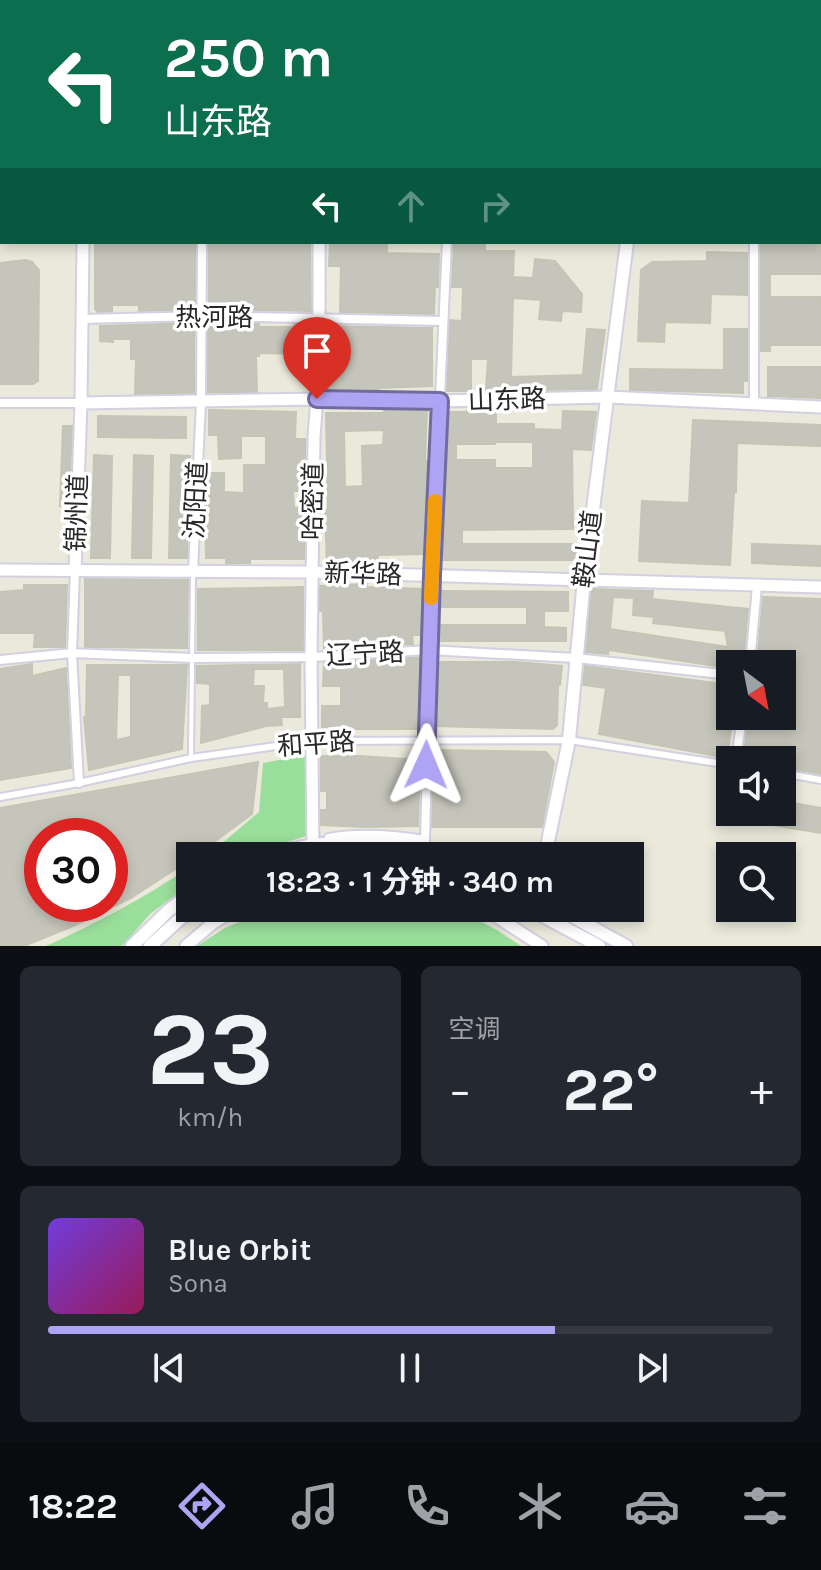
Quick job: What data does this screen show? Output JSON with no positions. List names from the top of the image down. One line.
{"streets":{"main road":["鞍山道"],"street":["热河路","山东路","沈阳道","哈密道","锦州道","新华路","辽宁路","和平路"]},"crossings":[["热河路","沈阳道"],["热河路","哈密道"],["热河路","锦州道"],["山东路","沈阳道"],["山东路","哈密道"],["山东路","锦州道"],["山东路","鞍山道"],["沈阳道","新华路"],["沈阳道","辽宁路"],["沈阳道","和平路"],["哈密道","新华路"],["哈密道","辽宁路"],["哈密道","和平路"],["锦州道","新华路"],["锦州道","辽宁路"],["锦州道","和平路"],["鞍山道","新华路"],["鞍山道","辽宁路"],["鞍山道","和平路"]],"north":"bottom right","page":{"turn":["250 m","山东路"],"limit":"30","trip":"18:23 · 1 分钟 · 340 m","tile":[["23","km/h"],"空调"],"heat":["−","22°","+"],"song":["Blue Orbit","Sona"],"tabs":"18:22"}}
